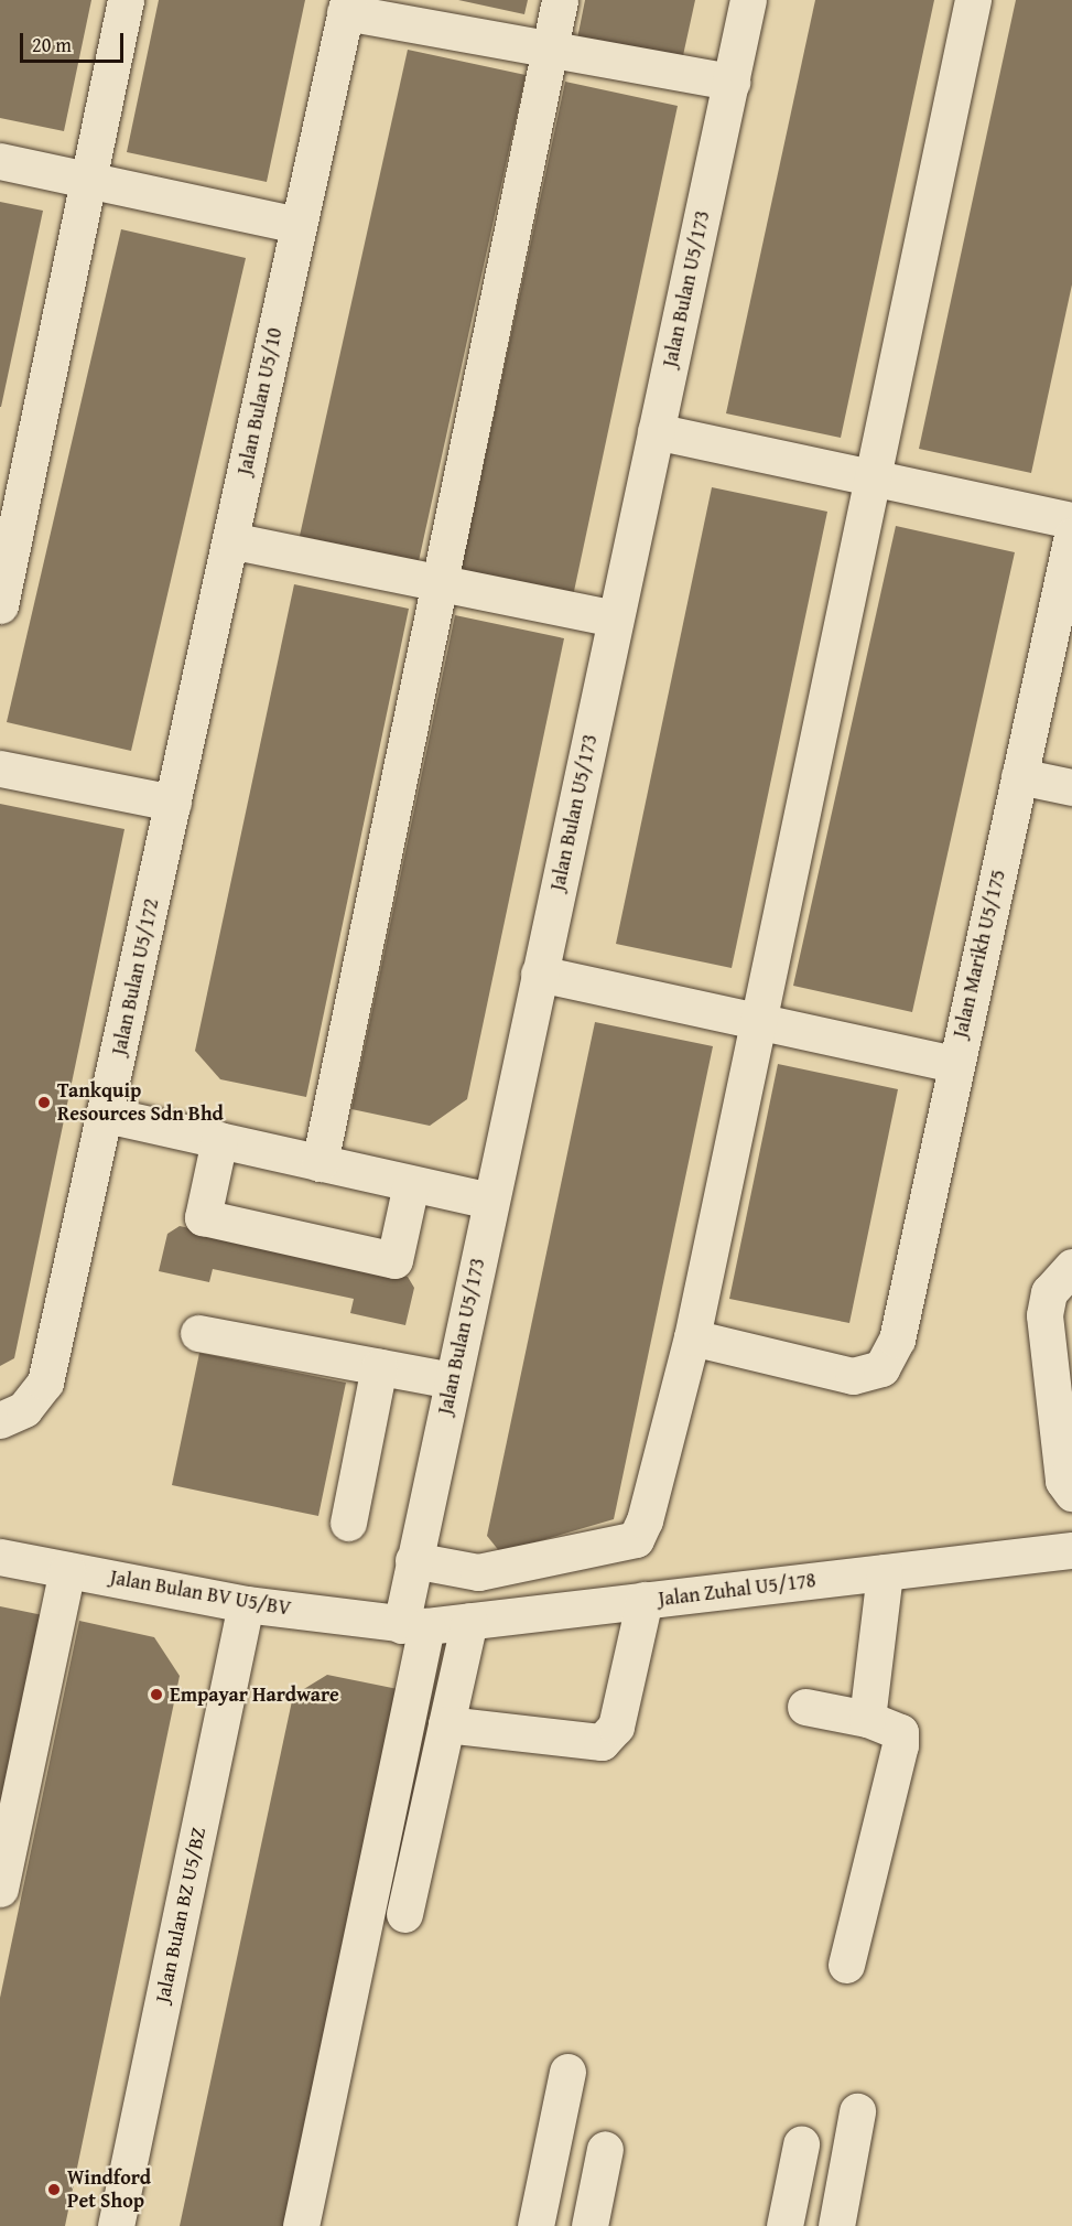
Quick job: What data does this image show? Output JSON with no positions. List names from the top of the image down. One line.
{"streets":{"street":["Jalan Bulan U5/173","Jalan Bulan U5/10","Jalan Marikh U5/175","Jalan Bulan U5/172","Jalan Zuhal U5/178","Jalan Bulan BV U5/BV","Jalan Bulan BZ U5/BZ"]},"crossings":[["Jalan Bulan U5/173","Jalan Zuhal U5/178"],["Jalan Bulan U5/173","Jalan Bulan BV U5/BV"],["Jalan Bulan U5/10","Jalan Bulan U5/172"],["Jalan Zuhal U5/178","Jalan Bulan BV U5/BV"],["Jalan Bulan BV U5/BV","Jalan Bulan BZ U5/BZ"]],"places":["Tankquip Resources Sdn Bhd","Empayar Hardware","Windford Pet Shop"],"scale_bar":"20 m"}
